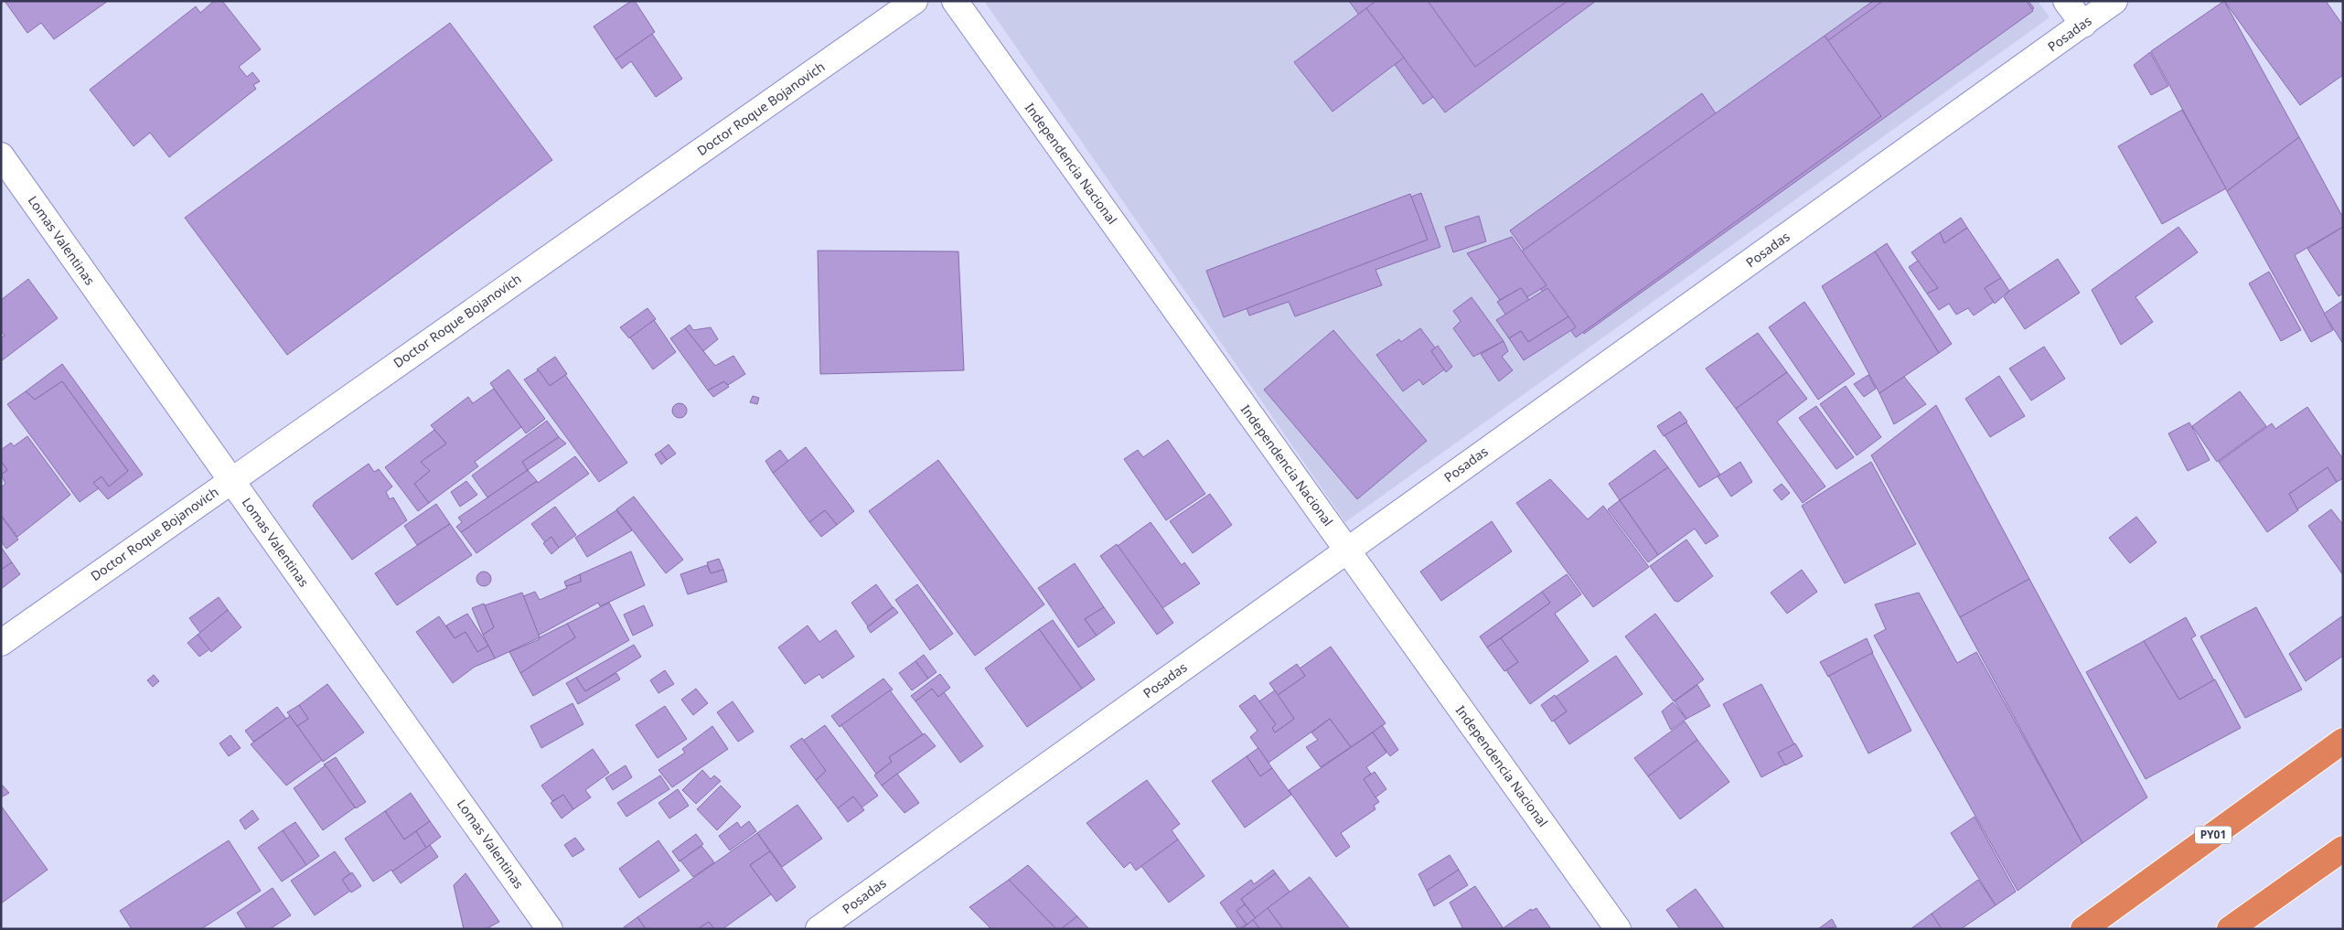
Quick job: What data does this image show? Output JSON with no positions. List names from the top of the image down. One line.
{"streets":{"highway":["PY01"],"street":["Posadas","Doctor Roque Bojanovich","Independencia Nacional","Lomas Valentinas"]},"crossings":[["Posadas","Independencia Nacional"],["Doctor Roque Bojanovich","Lomas Valentinas"]]}
